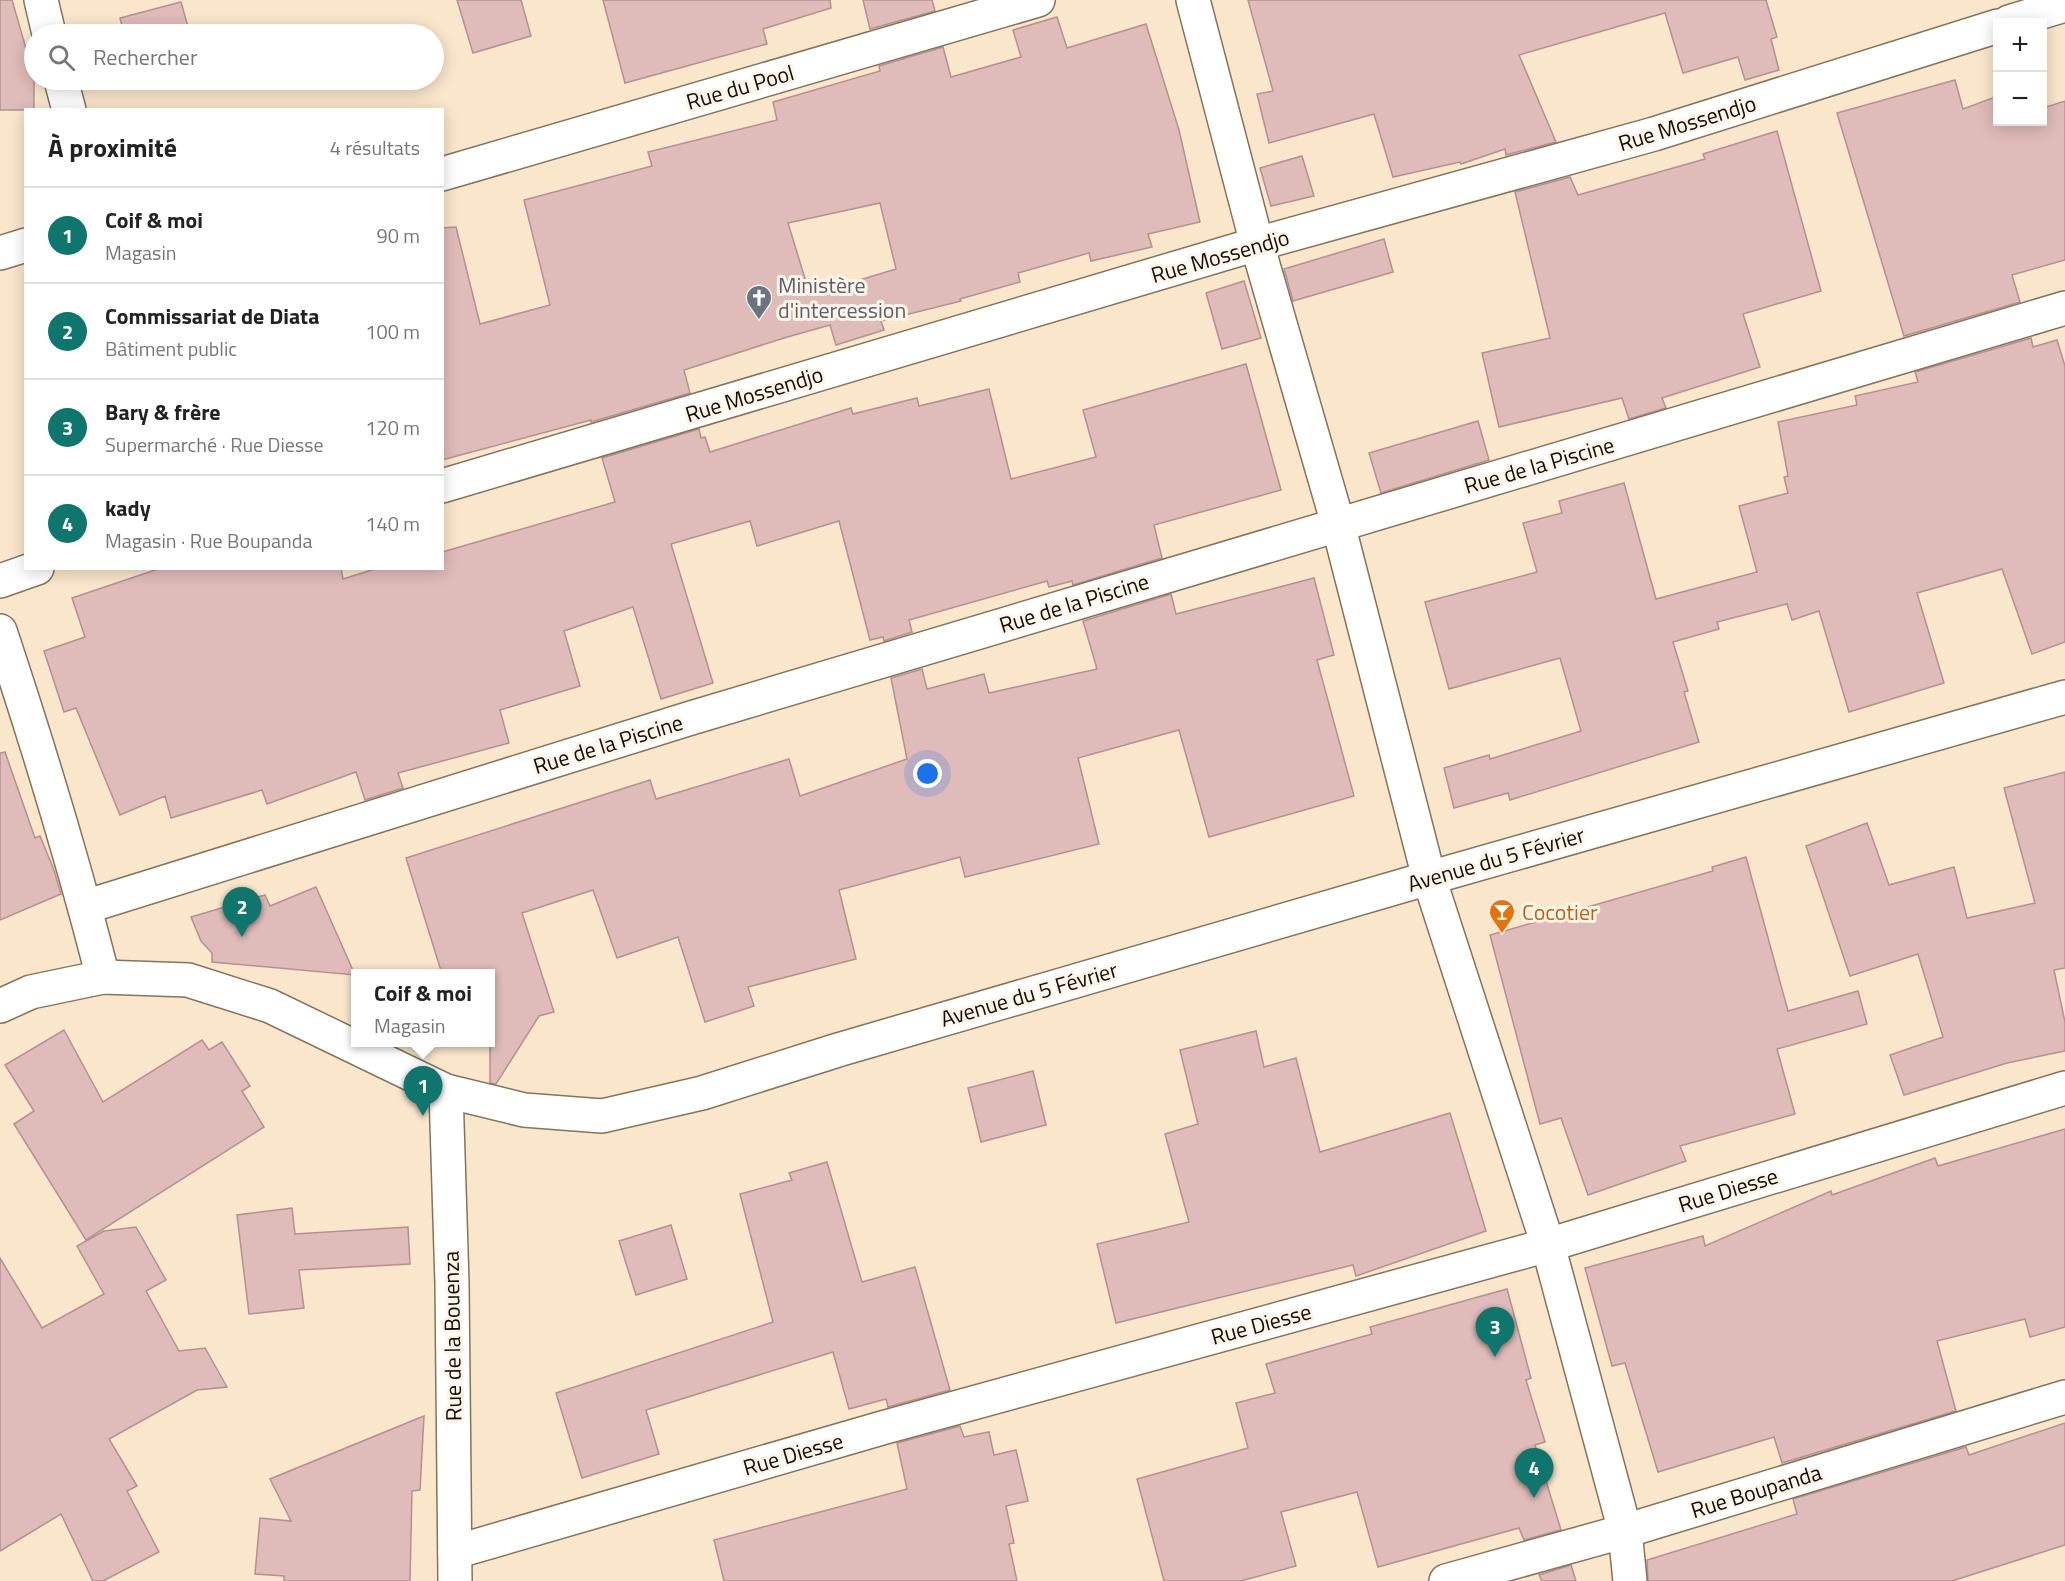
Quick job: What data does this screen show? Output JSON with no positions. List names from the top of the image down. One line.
{"streets":{"street":["Rue du Pool","Rue Mossendjo","Rue de la Piscine","Avenue du 5 Février","Rue Diesse","Rue de la Bouenza","Rue Boupanda"]},"crossings":[["Avenue du 5 Février","Rue de la Bouenza"],["Rue Diesse","Rue de la Bouenza"]],"places":{"church":["Ministère d'intercession"],"bar":["Cocotier"]},"page":{"map_buttons":["+","−"],"search":"Rechercher","heading":["À proximité","4 résultats"],"list":[{"mark":"1","name":"Coif & moi","note":"Magasin","value":"90 m"},{"mark":"2","name":"Commissariat de Diata","note":"Bâtiment public","value":"100 m"},{"mark":"3","name":"Bary & frère","note":"Supermarché · Rue Diesse","value":"120 m"},{"mark":"4","name":"kady","note":"Magasin · Rue Boupanda","value":"140 m"}],"pins":["2","1","3","4"],"popup":["Coif & moi","Magasin"]}}
